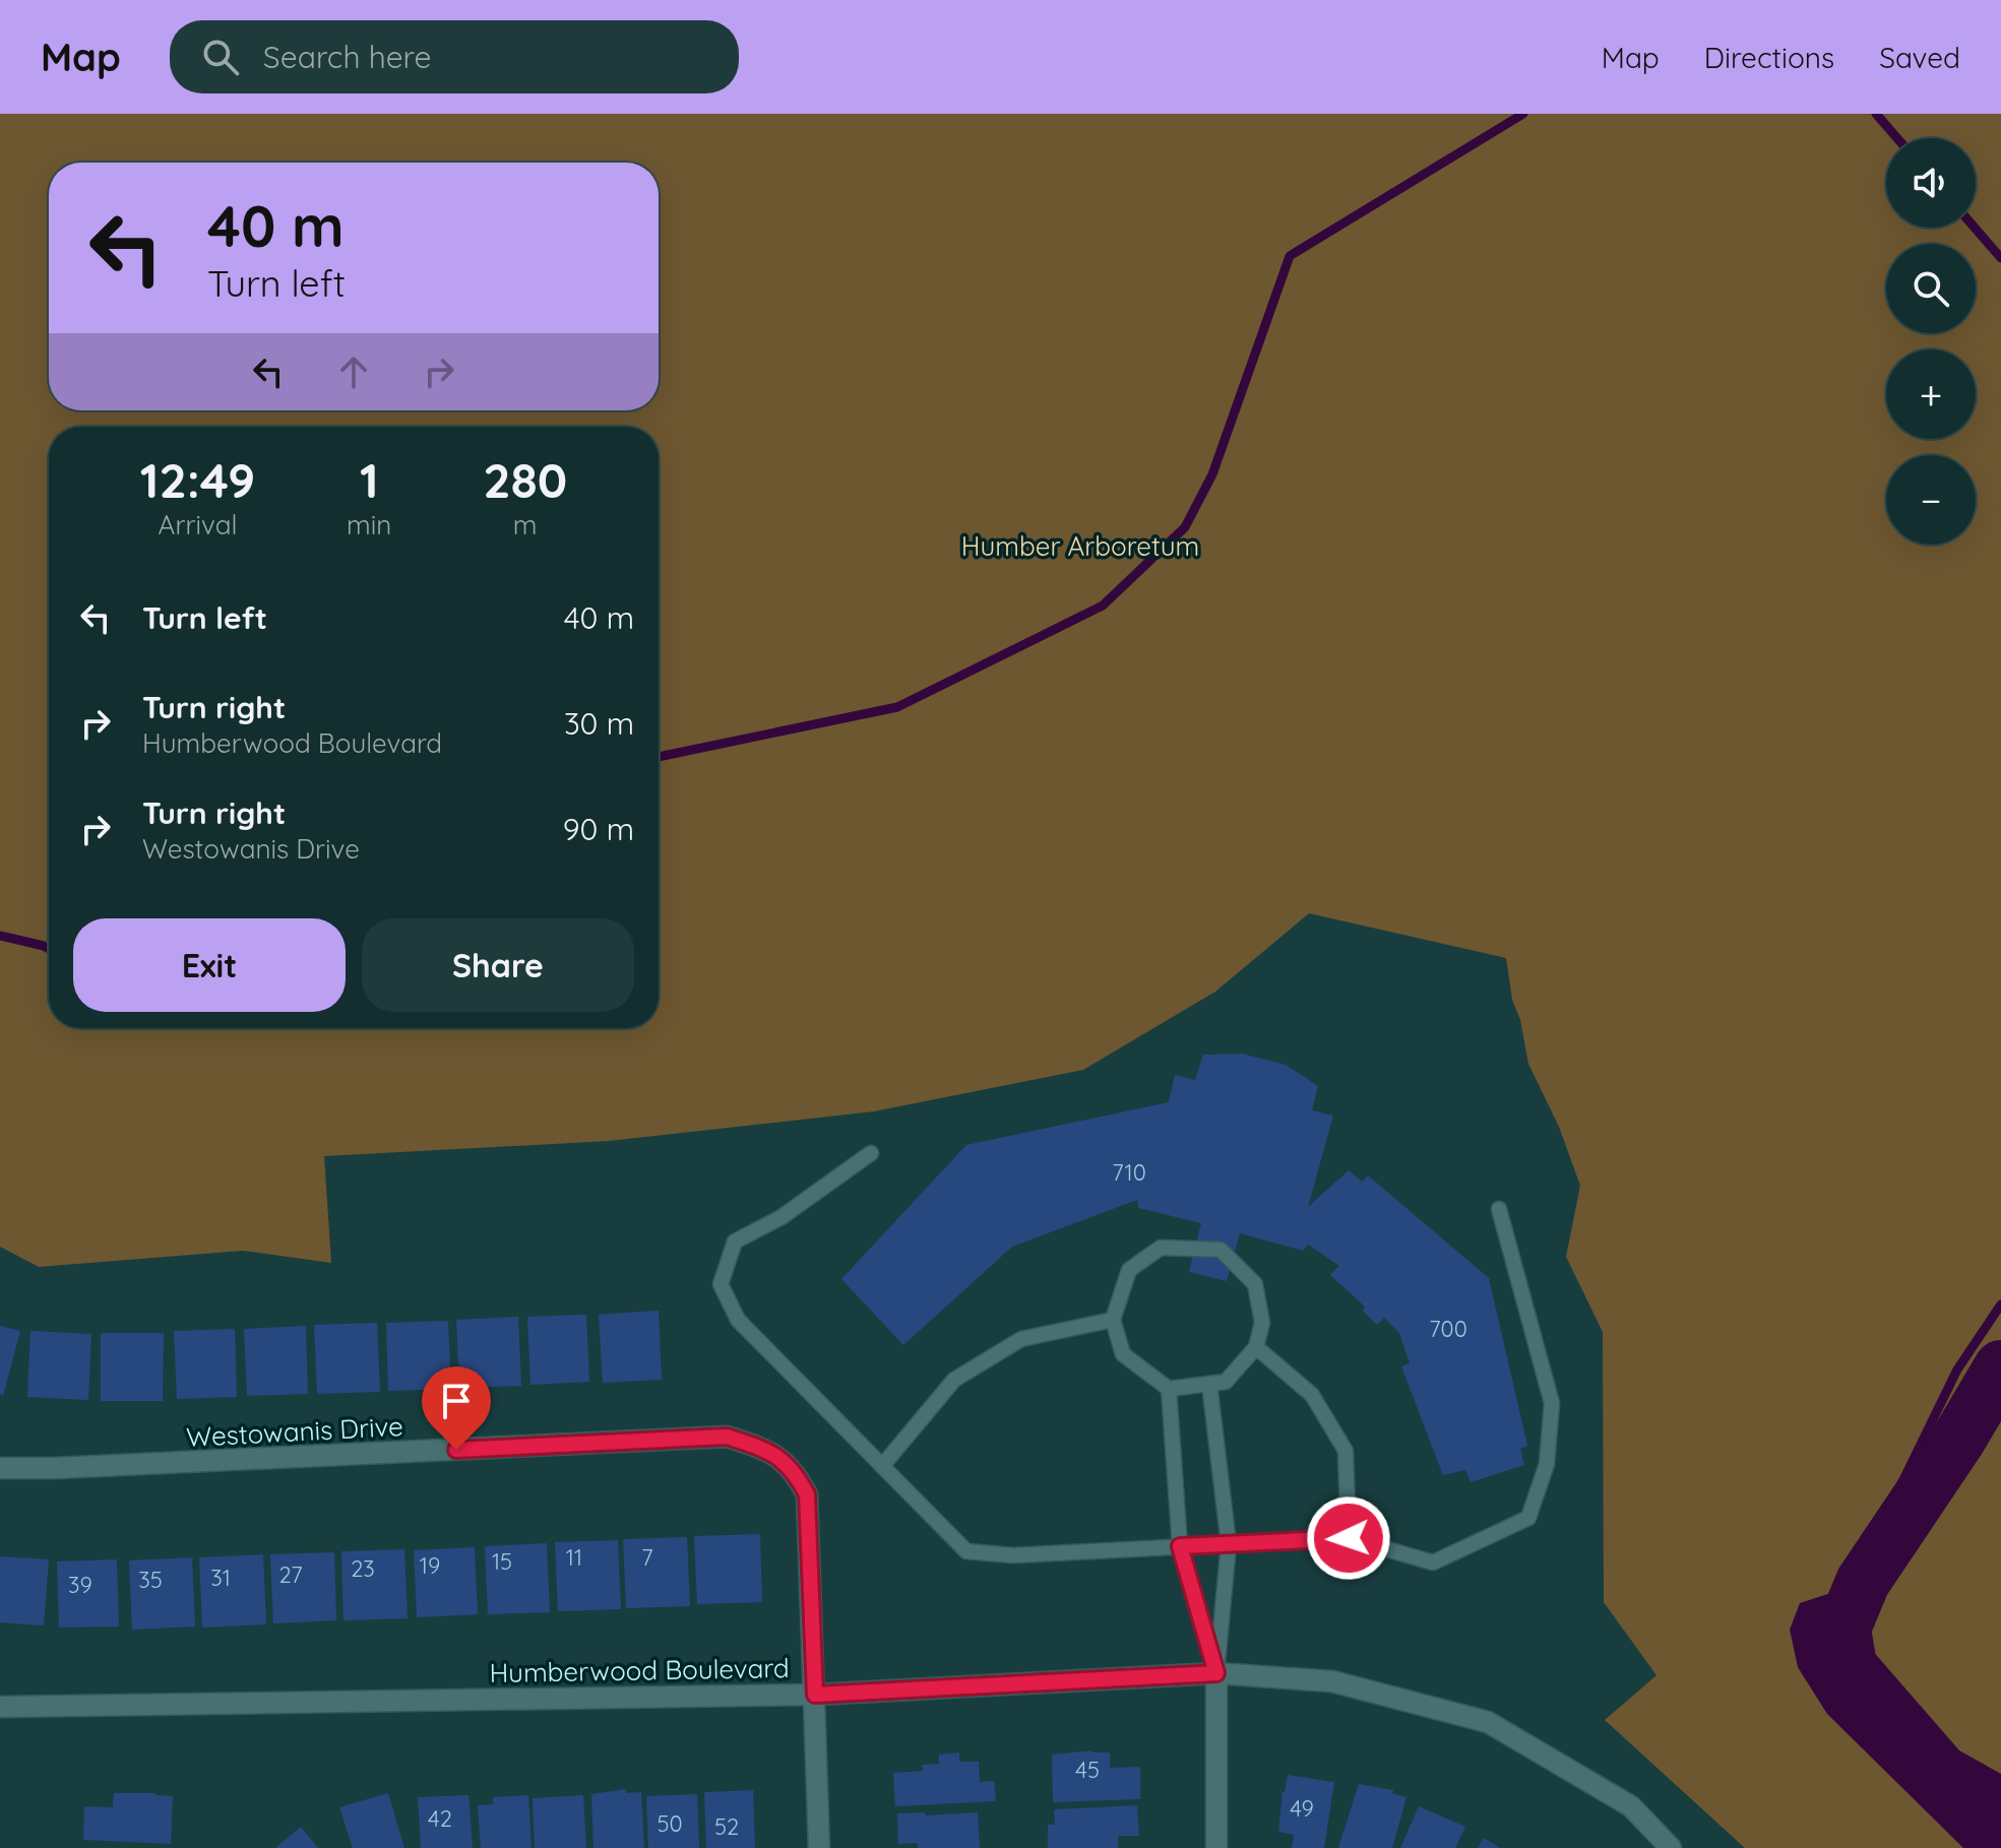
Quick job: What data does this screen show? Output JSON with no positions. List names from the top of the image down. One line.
{"streets":{"street":["Westowanis Drive","Humberwood Boulevard"]},"crossings":[["Westowanis Drive","Humberwood Boulevard"]],"parks":["Humber Arboretum"],"house_numbers":["710","700","11","7","15","19","23","27","31","35","39","45","49","42","50","52"],"page":{"header":"Map","search":"Search here","nav":["Map","Directions","Saved"],"map_buttons":["+","−"],"turn":["40 m","Turn left"],"eta":["12:49","Arrival","1","min","280","m"],"list":[{"name":"Turn left","value":"40 m"},{"name":"Turn right","note":"Humberwood Boulevard","value":"30 m"},{"name":"Turn right","note":"Westowanis Drive","value":"90 m"}],"buttons":["Exit","Share"]}}
